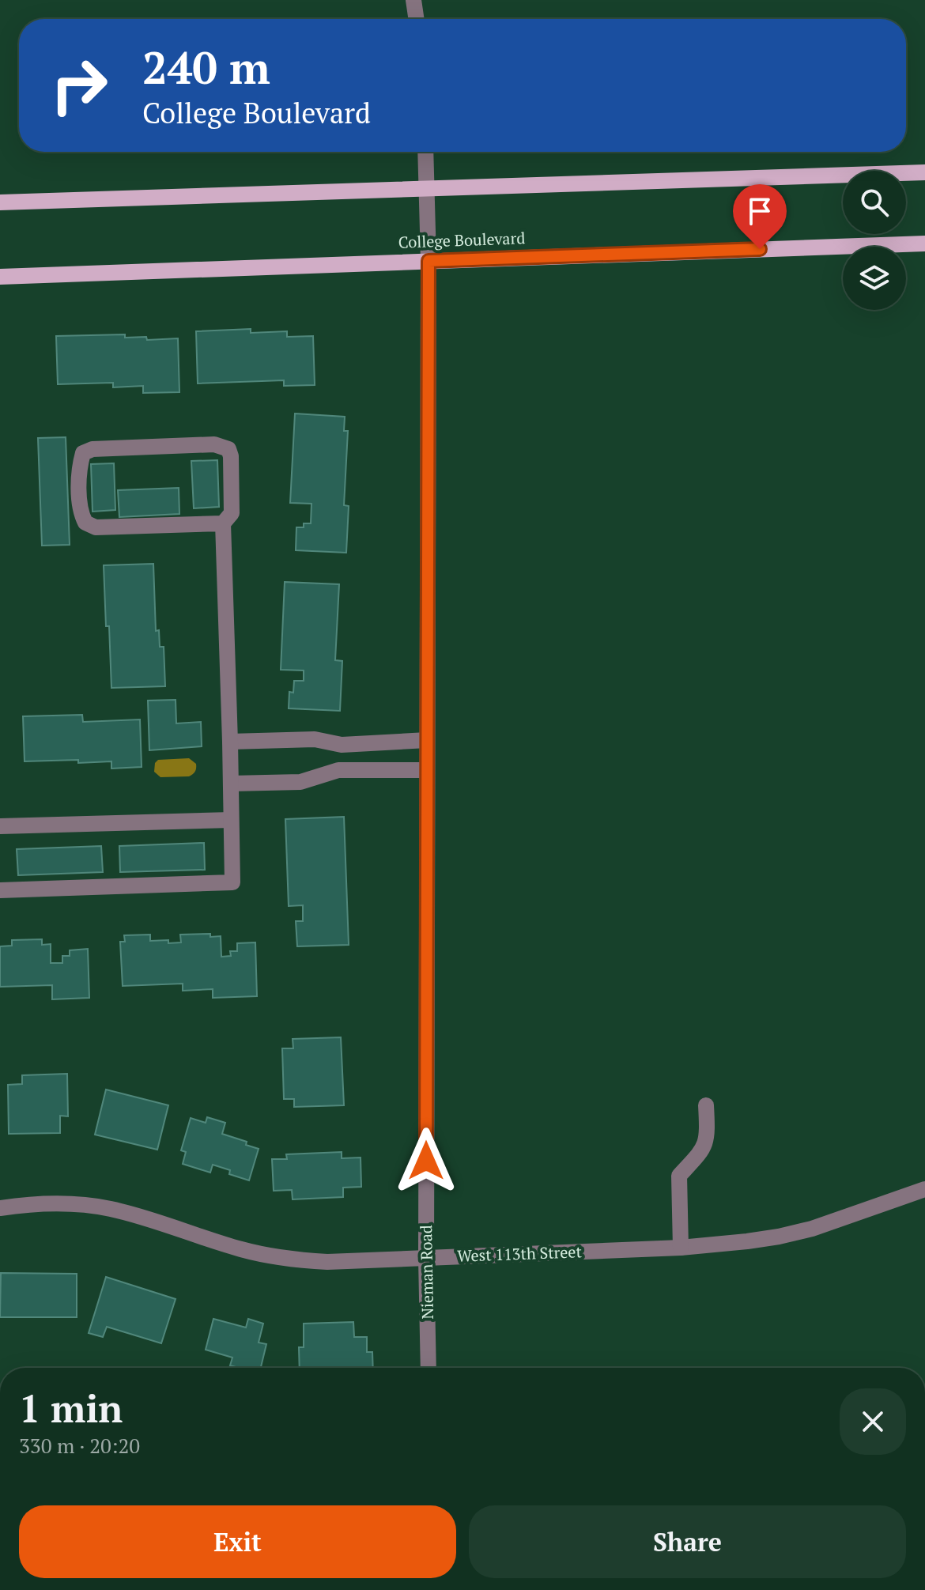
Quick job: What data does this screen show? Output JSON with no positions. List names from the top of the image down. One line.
{"streets":{"main road":["College Boulevard"],"street":["West 113th Street","Nieman Road"]},"crossings":[["College Boulevard","Nieman Road"],["West 113th Street","Nieman Road"]],"page":{"turn":["240 m","College Boulevard"],"heading":["1 min","330 m · 20:20"],"buttons":["Exit","Share"]}}
